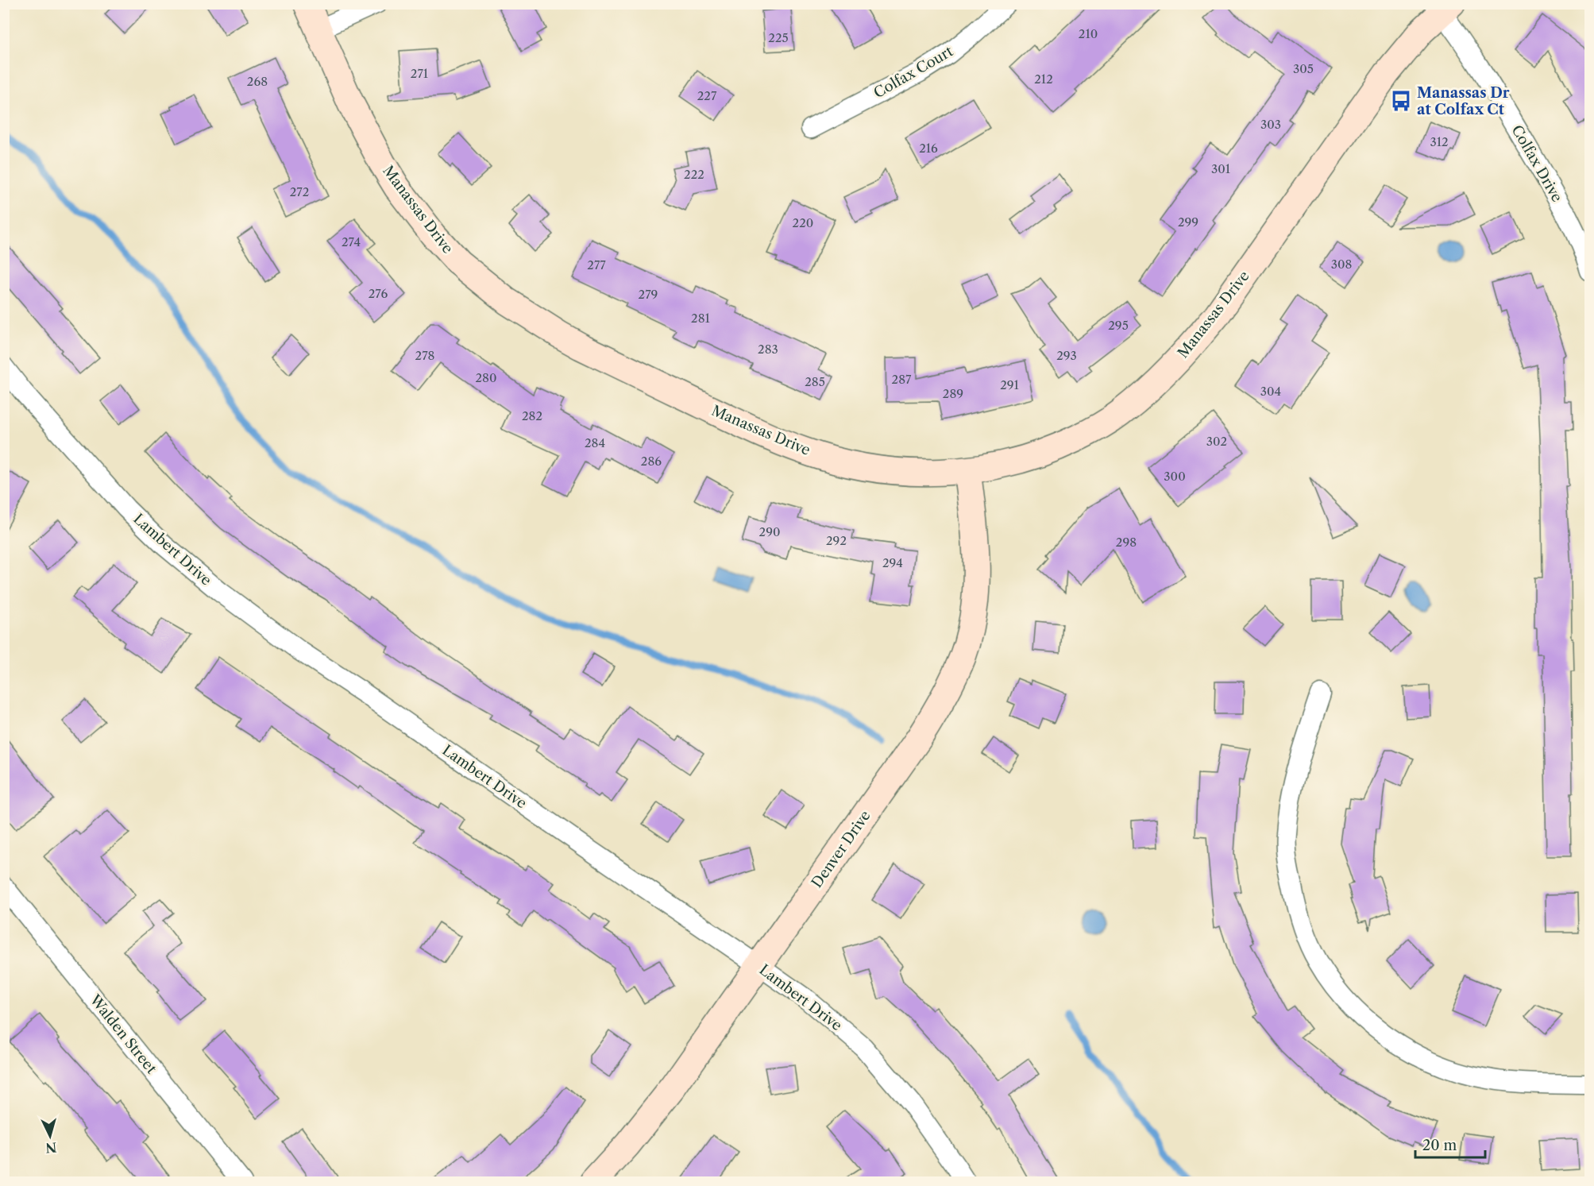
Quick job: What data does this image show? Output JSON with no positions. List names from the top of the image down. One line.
{"streets":{"main road":["Manassas Drive","Denver Drive"],"street":["Colfax Court","Colfax Drive","Lambert Drive","Walden Street"]},"crossings":[["Colfax Drive","Manassas Drive"],["Manassas Drive","Denver Drive"],["Lambert Drive","Denver Drive"]],"places":{"bus stop":["Manassas Dr at Colfax Ct"]},"house_numbers":["210","225","305","271","212","268","227","303","312","216","301","222","272","299","220","274","308","277","276","279","281","295","283","278","293","280","287","285","291","304","289","282","302","284","286","300","290","292","298","294"],"scale_bar":"20 m","north":"bottom"}
